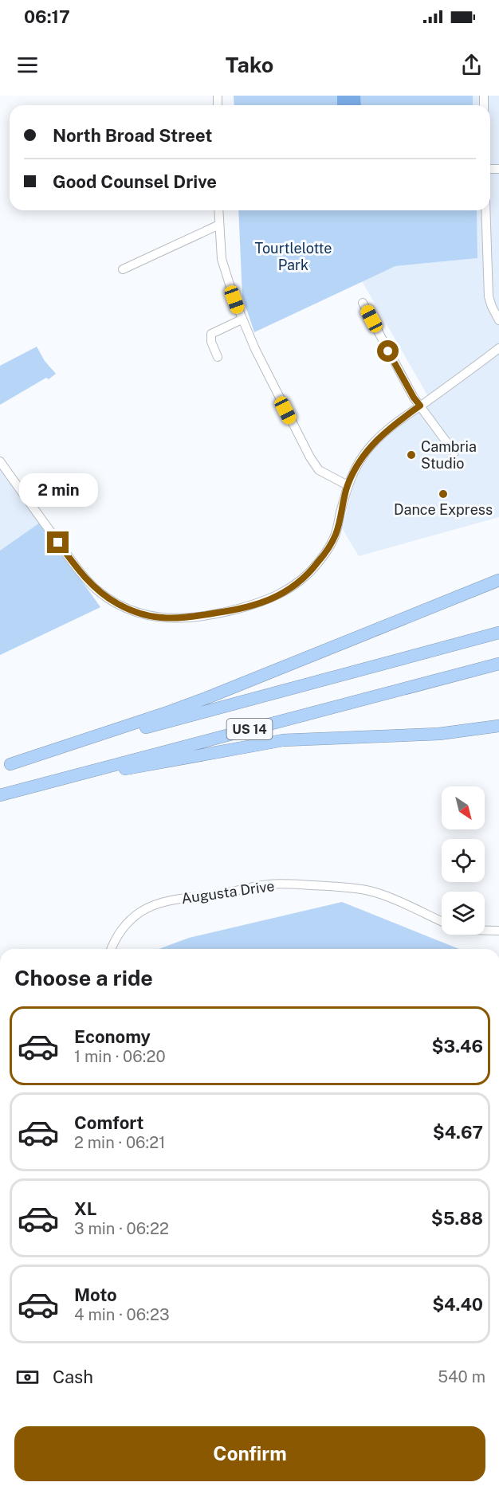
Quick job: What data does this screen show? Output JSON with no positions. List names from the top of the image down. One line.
{"streets":{"highway":["US 14"],"street":["Augusta Drive"]},"parks":["Tourtlelotte Park"],"places":["Cambria Studio","Dance Express"],"north":"bottom right","page":{"status":"06:17","header":"Tako","banner":["North Broad Street","Good Counsel Drive"],"bubble":"2 min","heading":"Choose a ride","list":[{"name":"Economy","note":"1 min · 06:20","value":"$3.46"},{"name":"Comfort","note":"2 min · 06:21","value":"$4.67"},{"name":"XL","note":"3 min · 06:22","value":"$5.88"},{"name":"Moto","note":"4 min · 06:23","value":"$4.40"}],"pay":["Cash","540 m"],"buttons":"Confirm"}}
